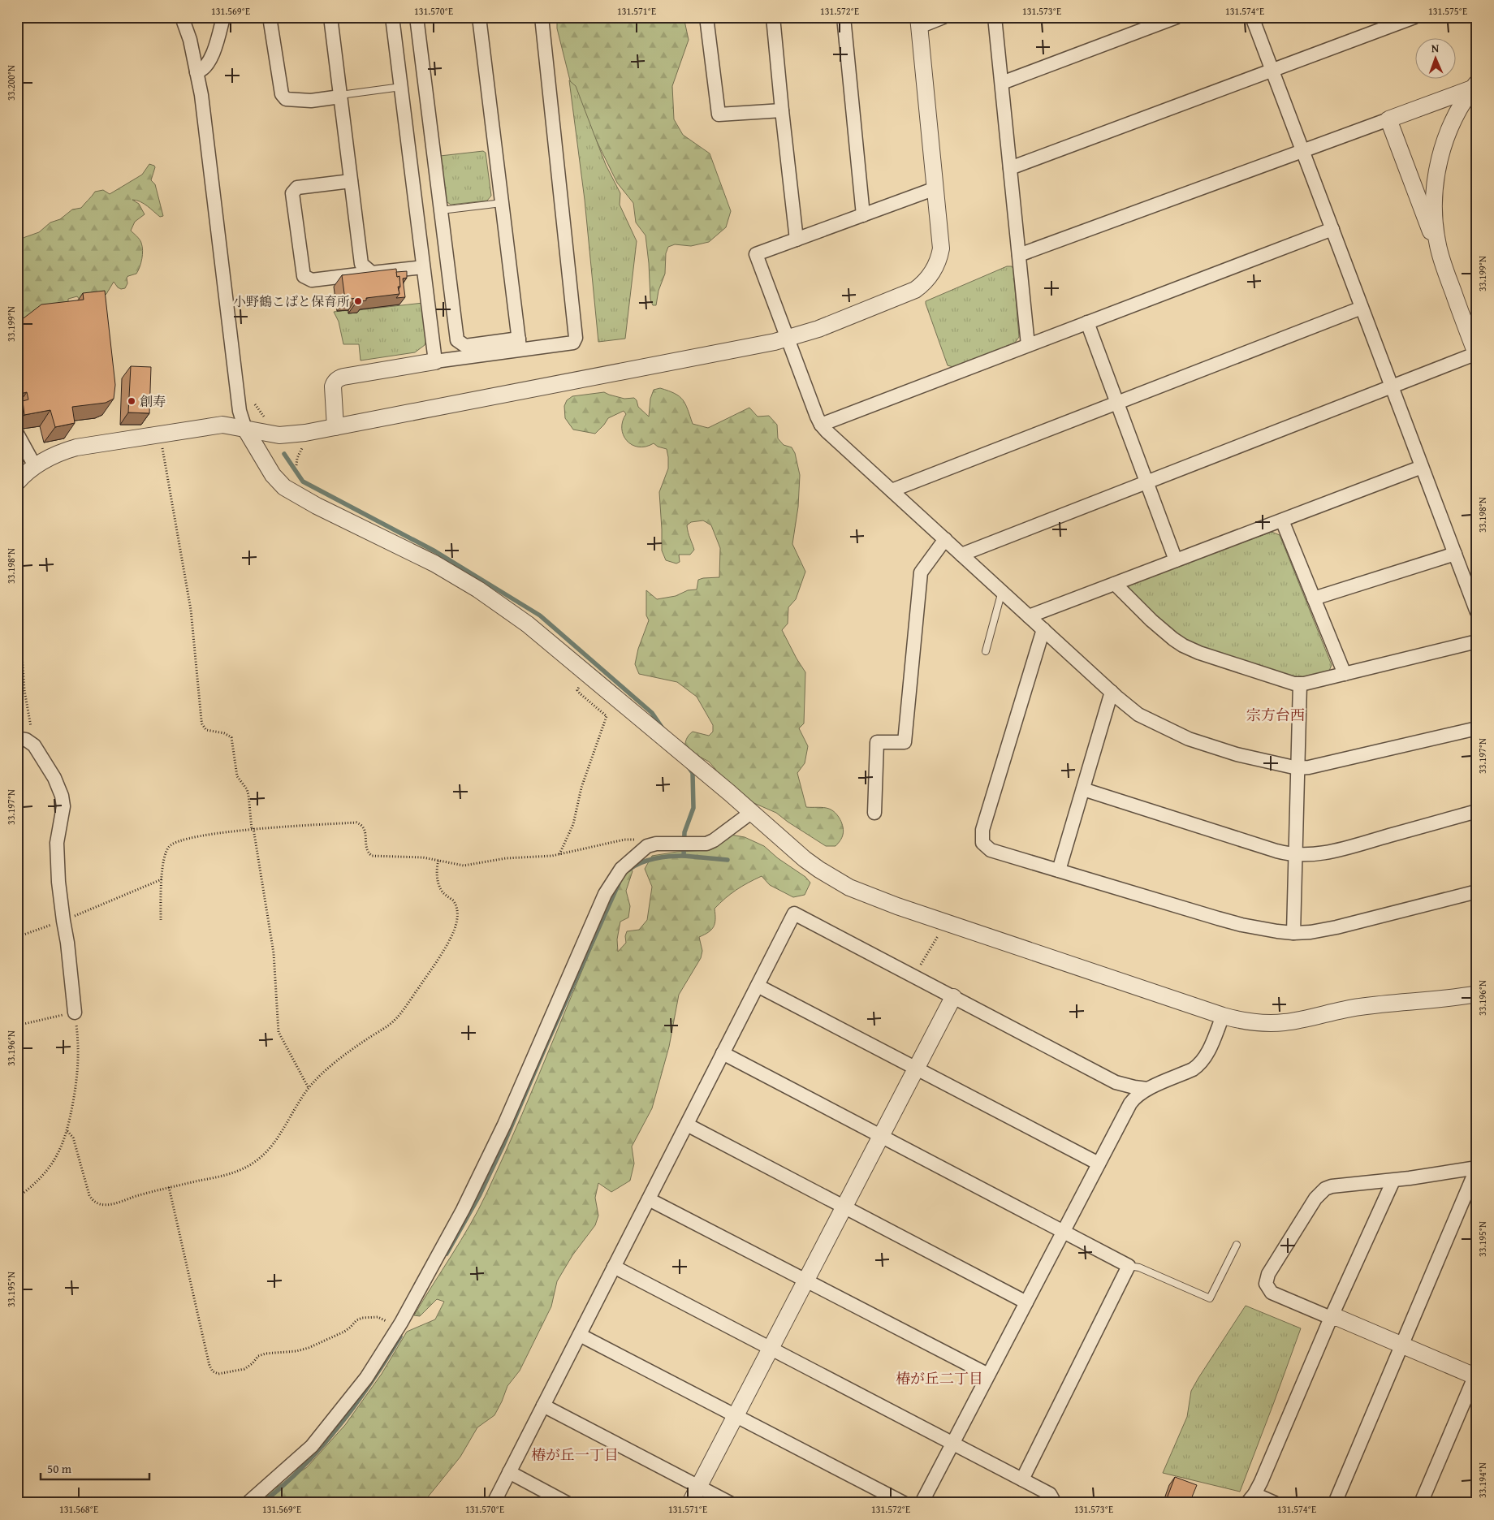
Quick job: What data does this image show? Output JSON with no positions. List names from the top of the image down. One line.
{"districts":["宗方台西","椿が丘二丁目","椿が丘一丁目"],"places":["小野鶴こばと保育所","創寿"],"scale_bar":"50 m","north":"top","coordinates":["131.569°E","131.570°E","131.571°E","131.572°E","131.573°E","131.574°E","131.575°E","33.200°N","33.199°N","33.198°N","33.197°N","33.196°N","33.195°N","33.194°N","131.568°E"]}
